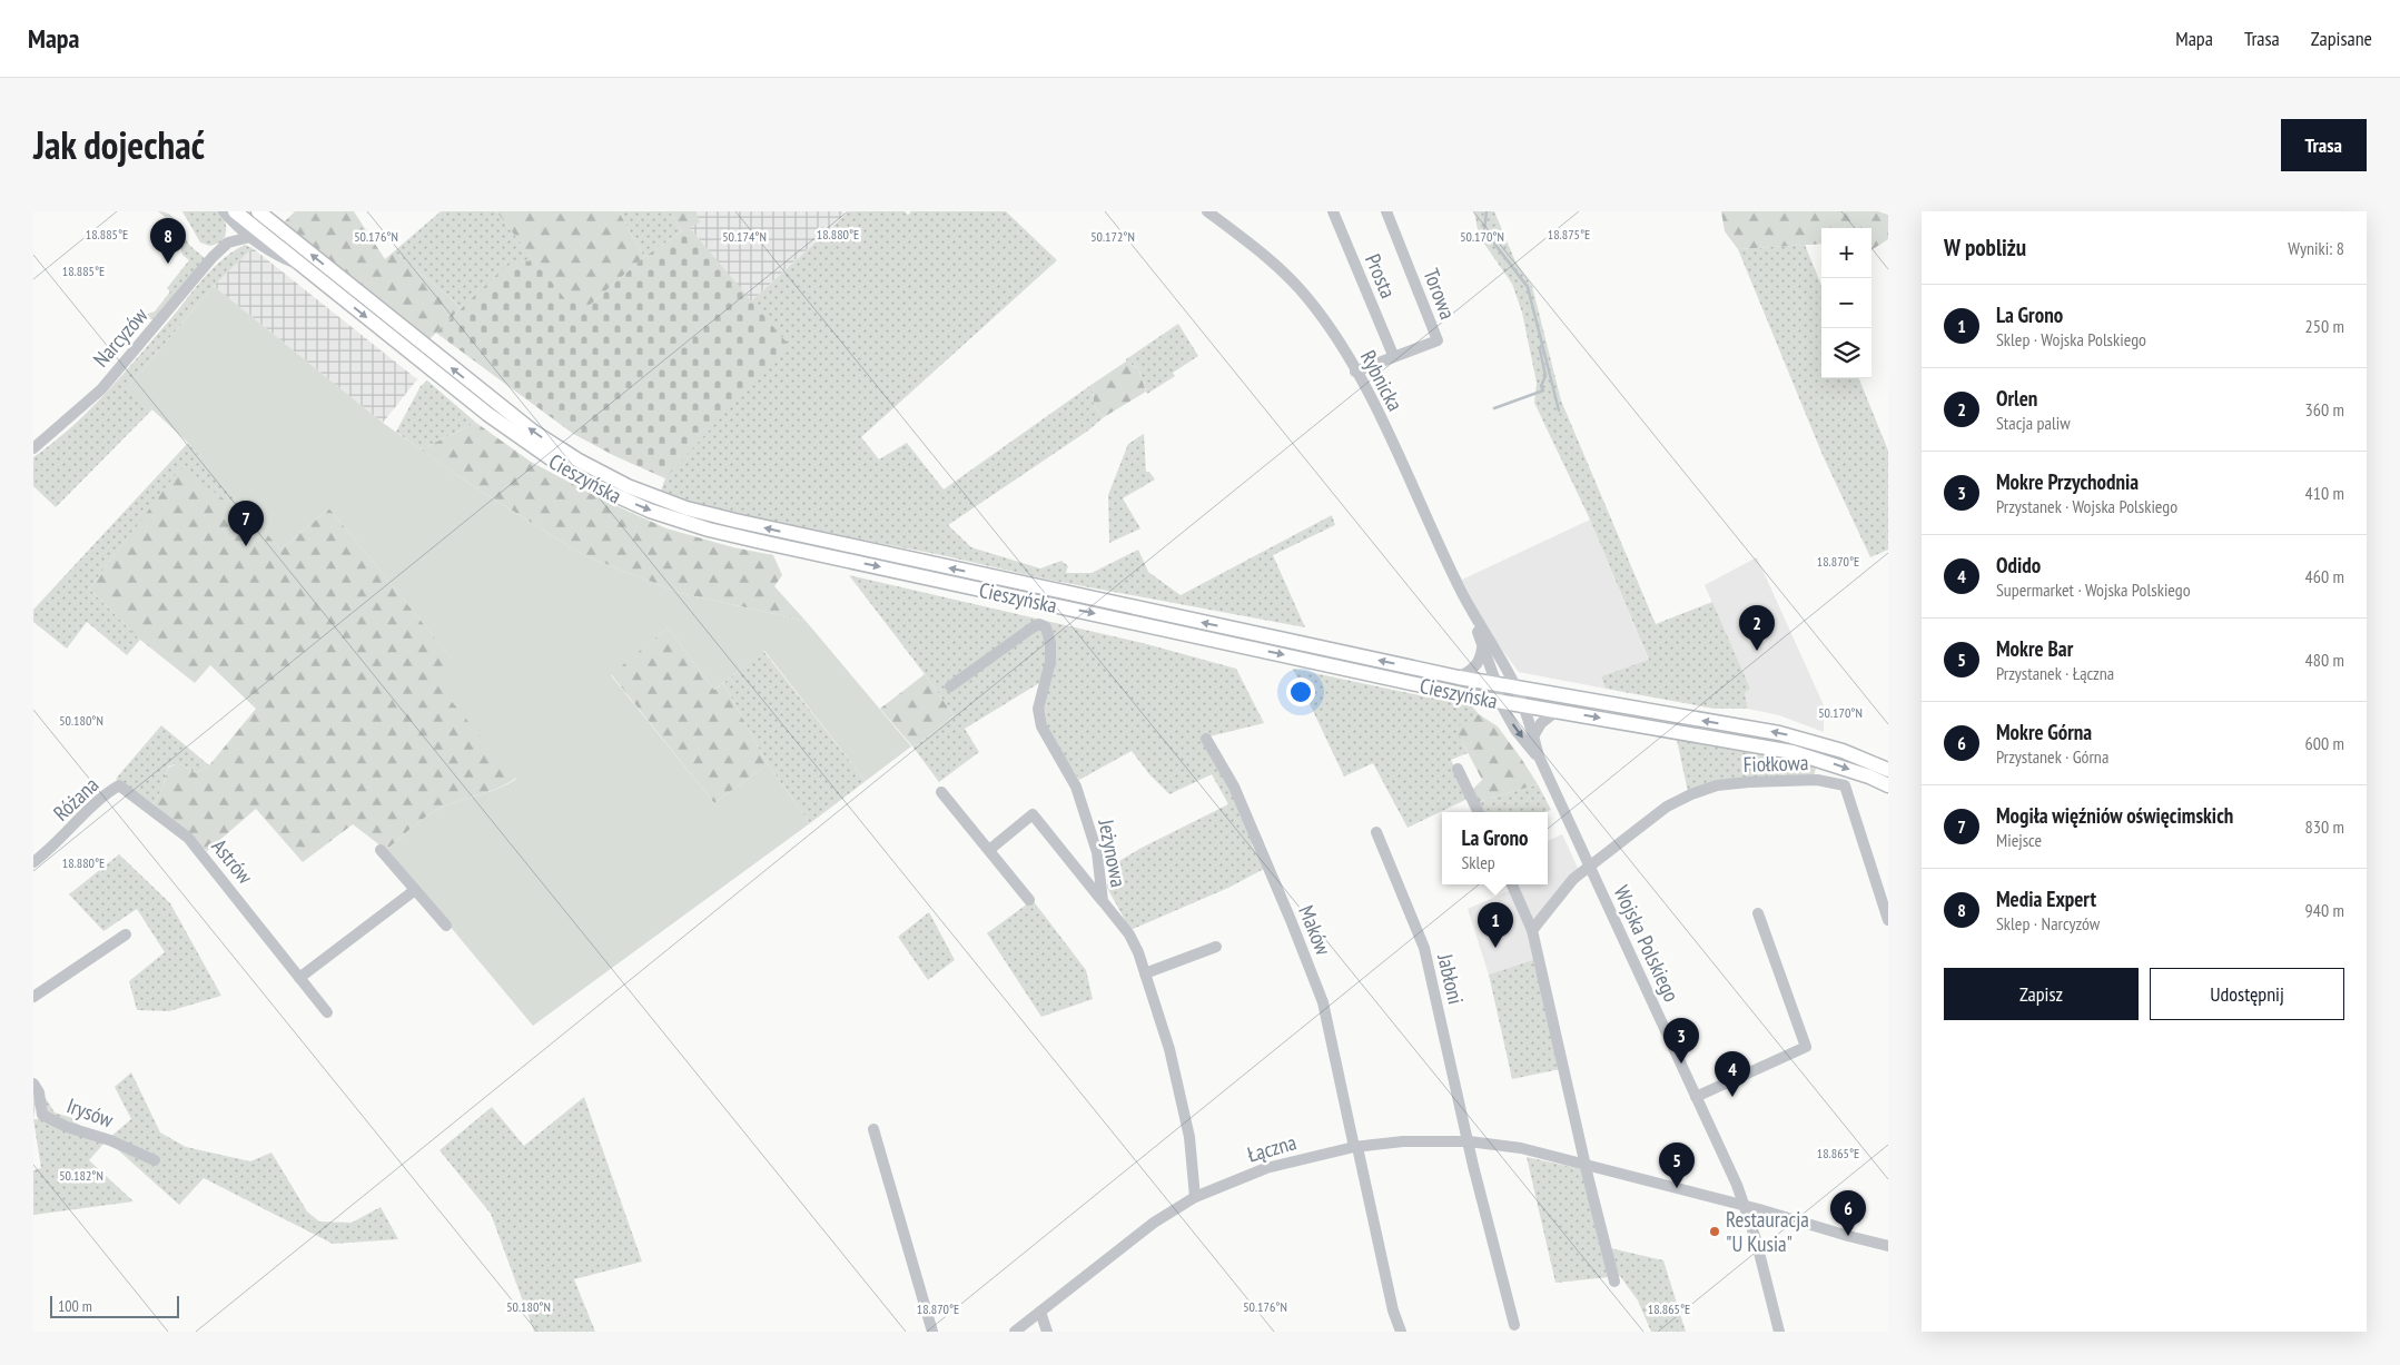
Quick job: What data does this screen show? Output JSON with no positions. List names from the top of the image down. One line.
{"streets":{"main road":["Cieszyńska"],"street":["Prosta","Torowa","Narcyzów","Rybnicka","Fiołkowa","Różana","Jeżynowa","Astrów","Maków","Wojska Polskiego","Jabłoni","Irysów","Łączna"]},"crossings":[["Prosta","Torowa"],["Torowa","Rybnicka"],["Narcyzów","Cieszyńska"],["Rybnicka","Cieszyńska"],["Rybnicka","Wojska Polskiego"],["Cieszyńska","Wojska Polskiego"],["Fiołkowa","Wojska Polskiego"],["Różana","Astrów"],["Jeżynowa","Łączna"],["Maków","Łączna"],["Wojska Polskiego","Łączna"],["Jabłoni","Łączna"]],"places":["Restauracja \"U Kusia\""],"scale_bar":"100 m","page":{"header":"Mapa","nav":["Mapa","Trasa","Zapisane"],"title":"Jak dojechać","buttons":["Trasa",["Zapisz","Udostępnij"]],"heading":["W pobliżu","Wyniki: 8"],"pins":["8","7","2","1","3","4","5","6"],"map_buttons":["+","−"],"list":[{"mark":"1","name":"La Grono","note":"Sklep · Wojska Polskiego","value":"250 m"},{"mark":"2","name":"Orlen","note":"Stacja paliw","value":"360 m"},{"mark":"3","name":"Mokre Przychodnia","note":"Przystanek · Wojska Polskiego","value":"410 m"},{"mark":"4","name":"Odido","note":"Supermarket · Wojska Polskiego","value":"460 m"},{"mark":"5","name":"Mokre Bar","note":"Przystanek · Łączna","value":"480 m"},{"mark":"6","name":"Mokre Górna","note":"Przystanek · Górna","value":"600 m"},{"mark":"7","name":"Mogiła więźniów oświęcimskich","note":"Miejsce","value":"830 m"},{"mark":"8","name":"Media Expert","note":"Sklep · Narcyzów","value":"940 m"}],"popup":["La Grono","Sklep"],"scale":"100 m"},"coordinates":["18.885°E","18.880°E","18.875°E","50.176°N","50.174°N","50.172°N","50.170°N","18.870°E","50.180°N","18.865°E","50.182°N"]}
